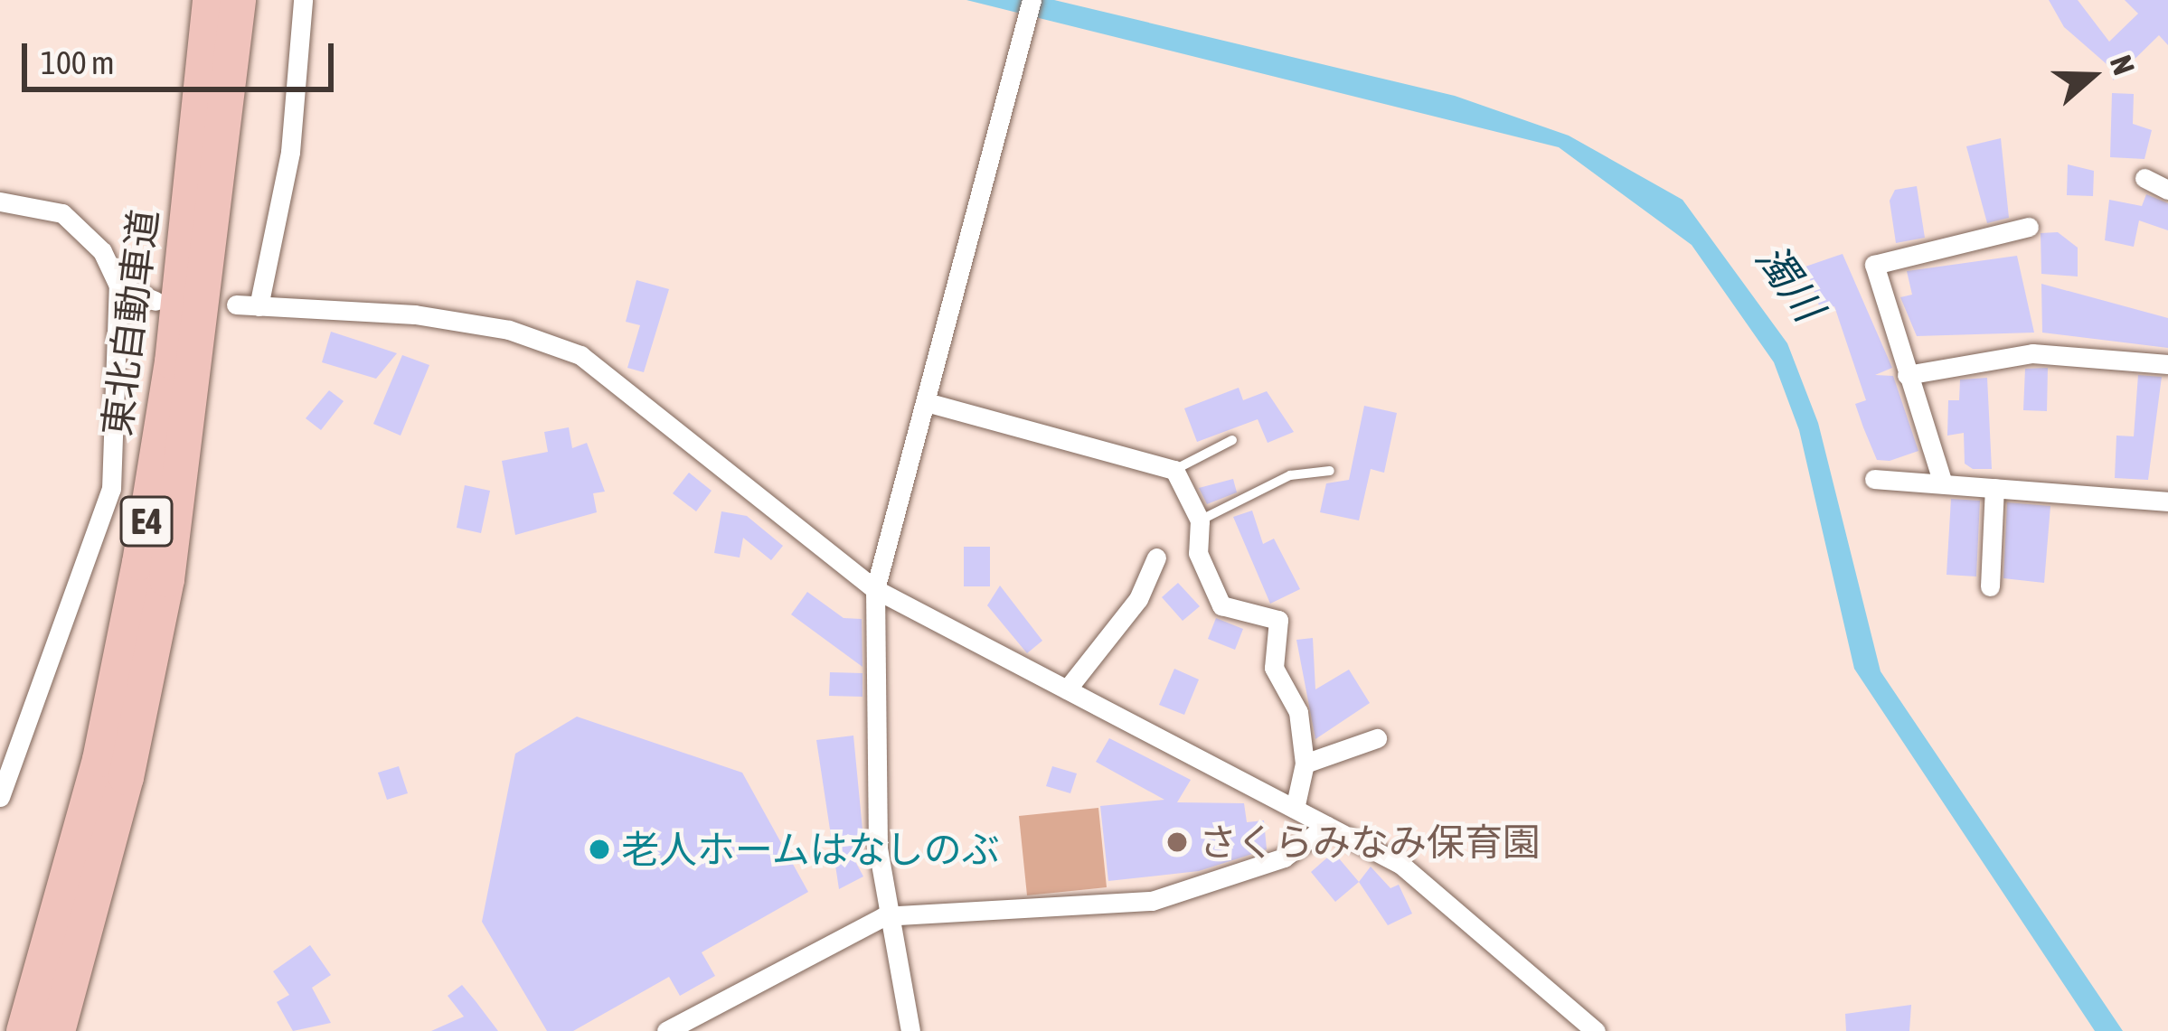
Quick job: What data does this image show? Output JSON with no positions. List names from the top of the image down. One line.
{"streets":{"highway":["東北自動車道","E4"]},"water":["濁川"],"places":["さくらみなみ保育園","老人ホームはなしのぶ"],"scale_bar":"100 m","north":"right"}
